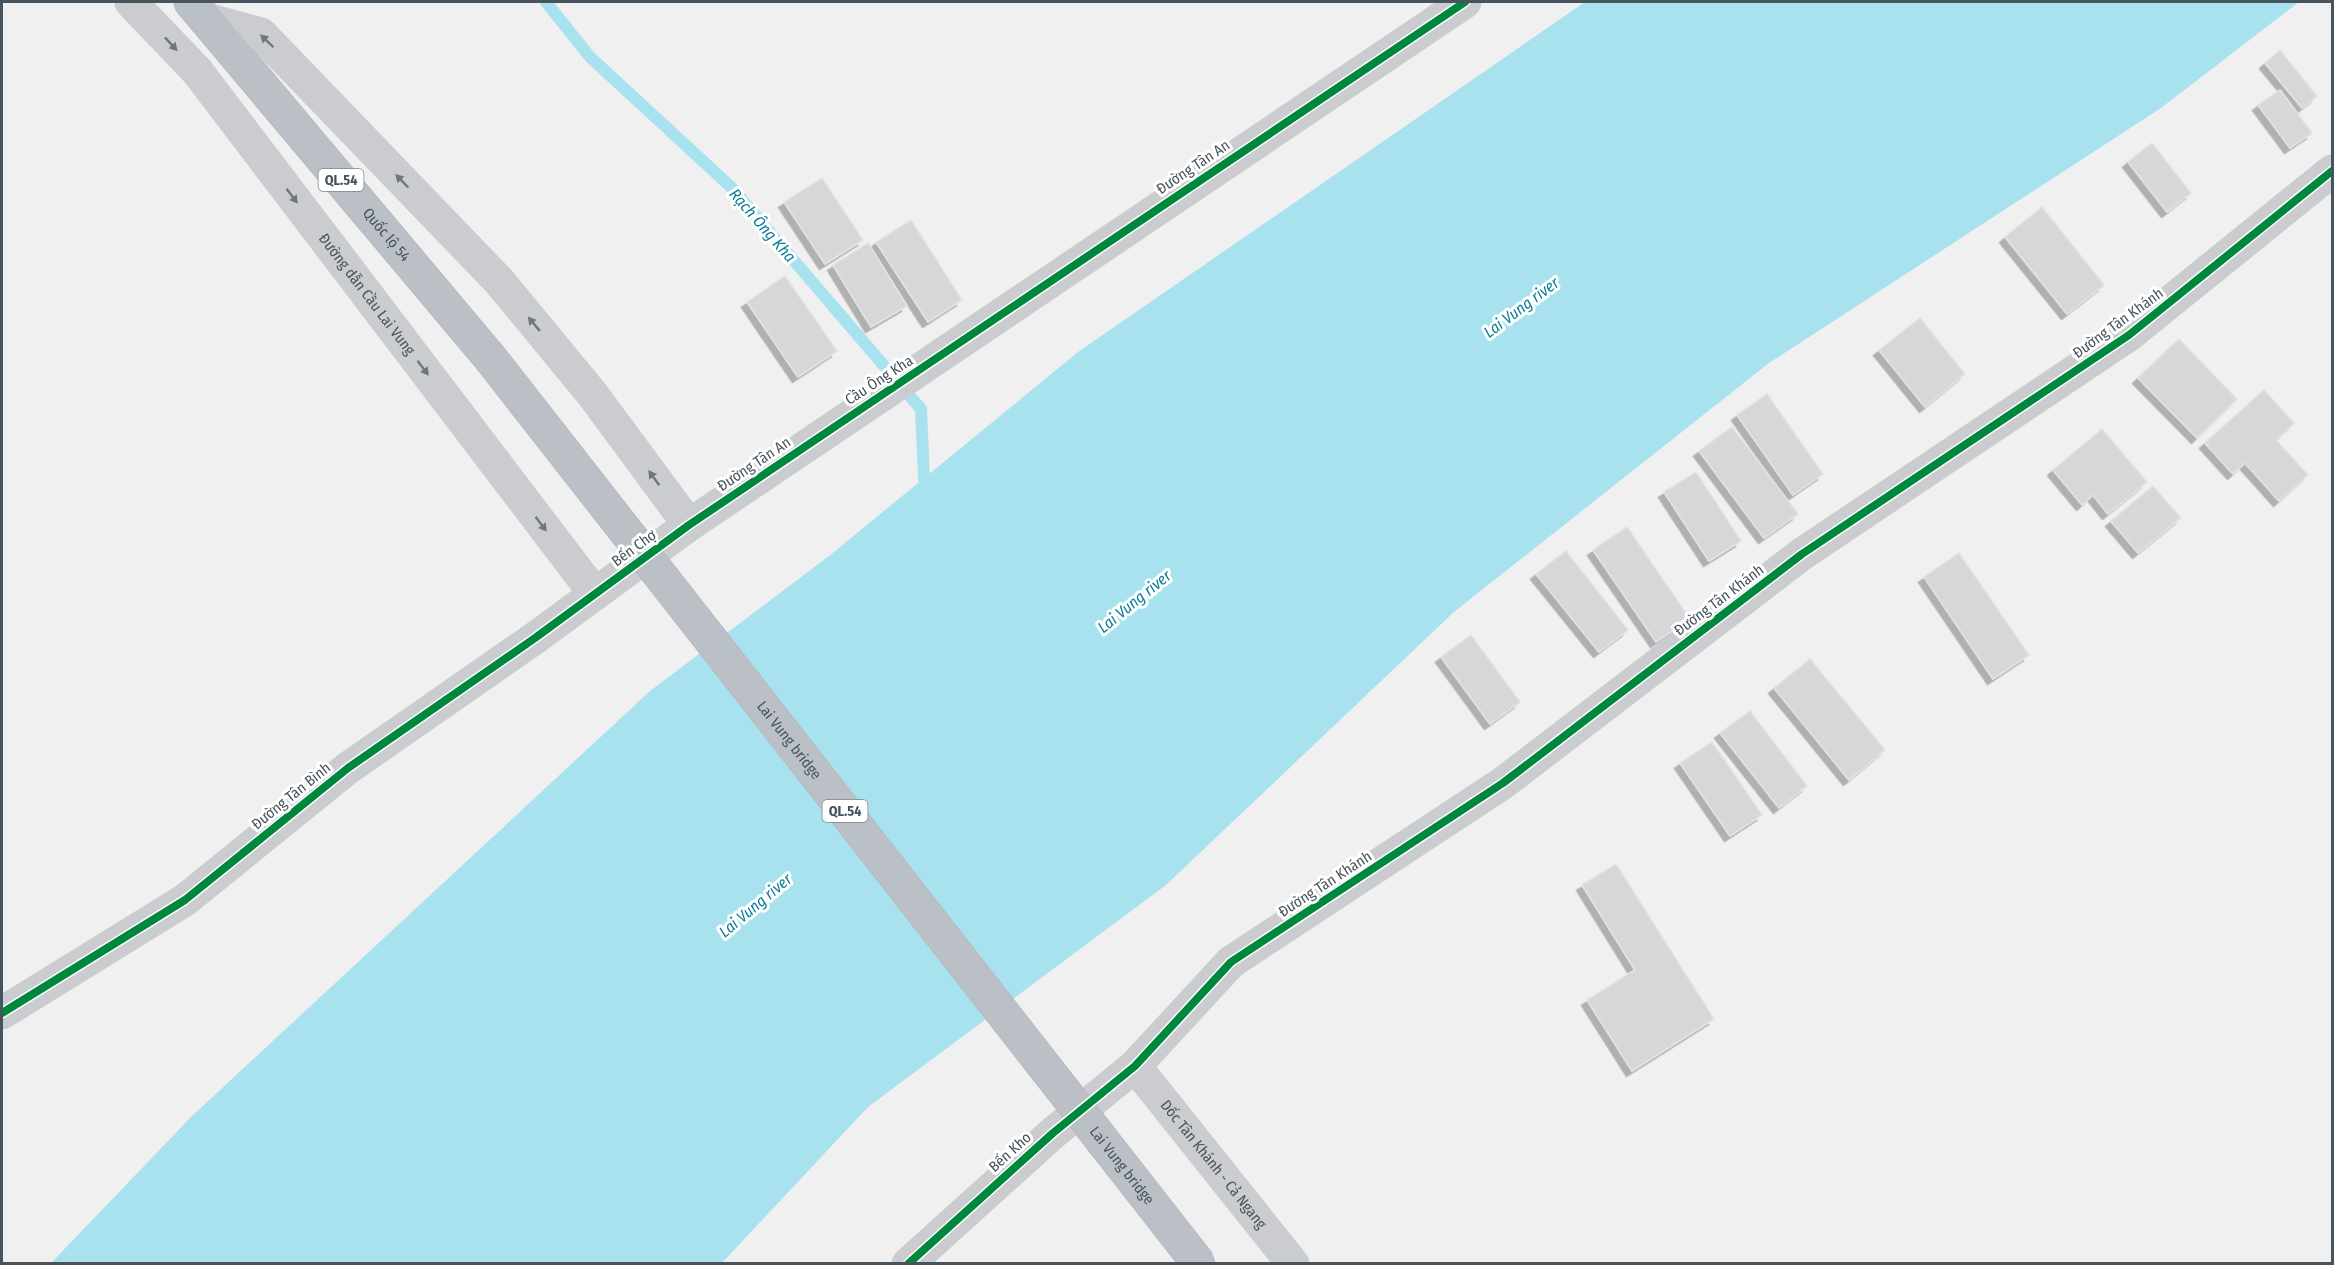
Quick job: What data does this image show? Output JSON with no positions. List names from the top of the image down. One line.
{"streets":{"highway":["QL.54","Quốc lộ 54","Lai Vung bridge"],"street":["Đường Tân An","Đường dẫn Cầu Lai Vung","Đường Tân Khánh","Cầu Ông Kha","Bến Chợ","Đường Tân Bình","Bến Kho","Dốc Tân Khánh - Cả Ngang"]},"crossings":[["Đường Tân An","Cầu Ông Kha"],["Đường Tân An","Bến Chợ"],["Quốc lộ 54","Lai Vung bridge"],["Đường dẫn Cầu Lai Vung","Bến Chợ"],["Đường dẫn Cầu Lai Vung","Đường Tân Bình"],["Đường Tân Khánh","Bến Kho"],["Đường Tân Khánh","Dốc Tân Khánh - Cả Ngang"],["Bến Chợ","Đường Tân Bình"],["Bến Kho","Dốc Tân Khánh - Cả Ngang"]],"water":["Rạch Ông Kha","Lai Vung river"]}
